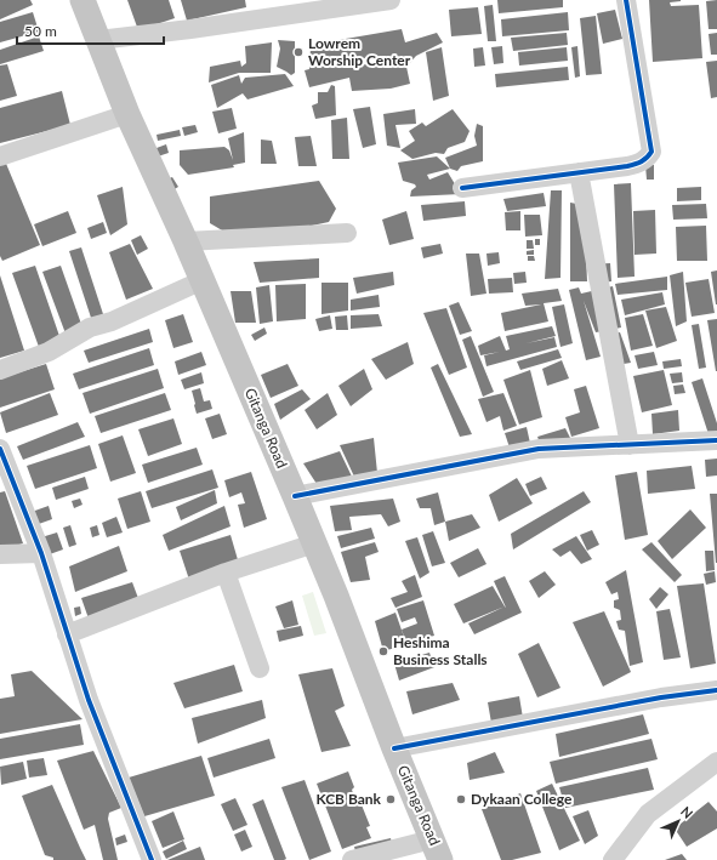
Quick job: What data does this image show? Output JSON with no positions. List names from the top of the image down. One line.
{"streets":{"main road":["Gitanga Road"]},"places":["Lowrem Worship Center","Heshima Business Stalls","KCB Bank","Dykaan College"],"scale_bar":"50 m","north":"top right"}
